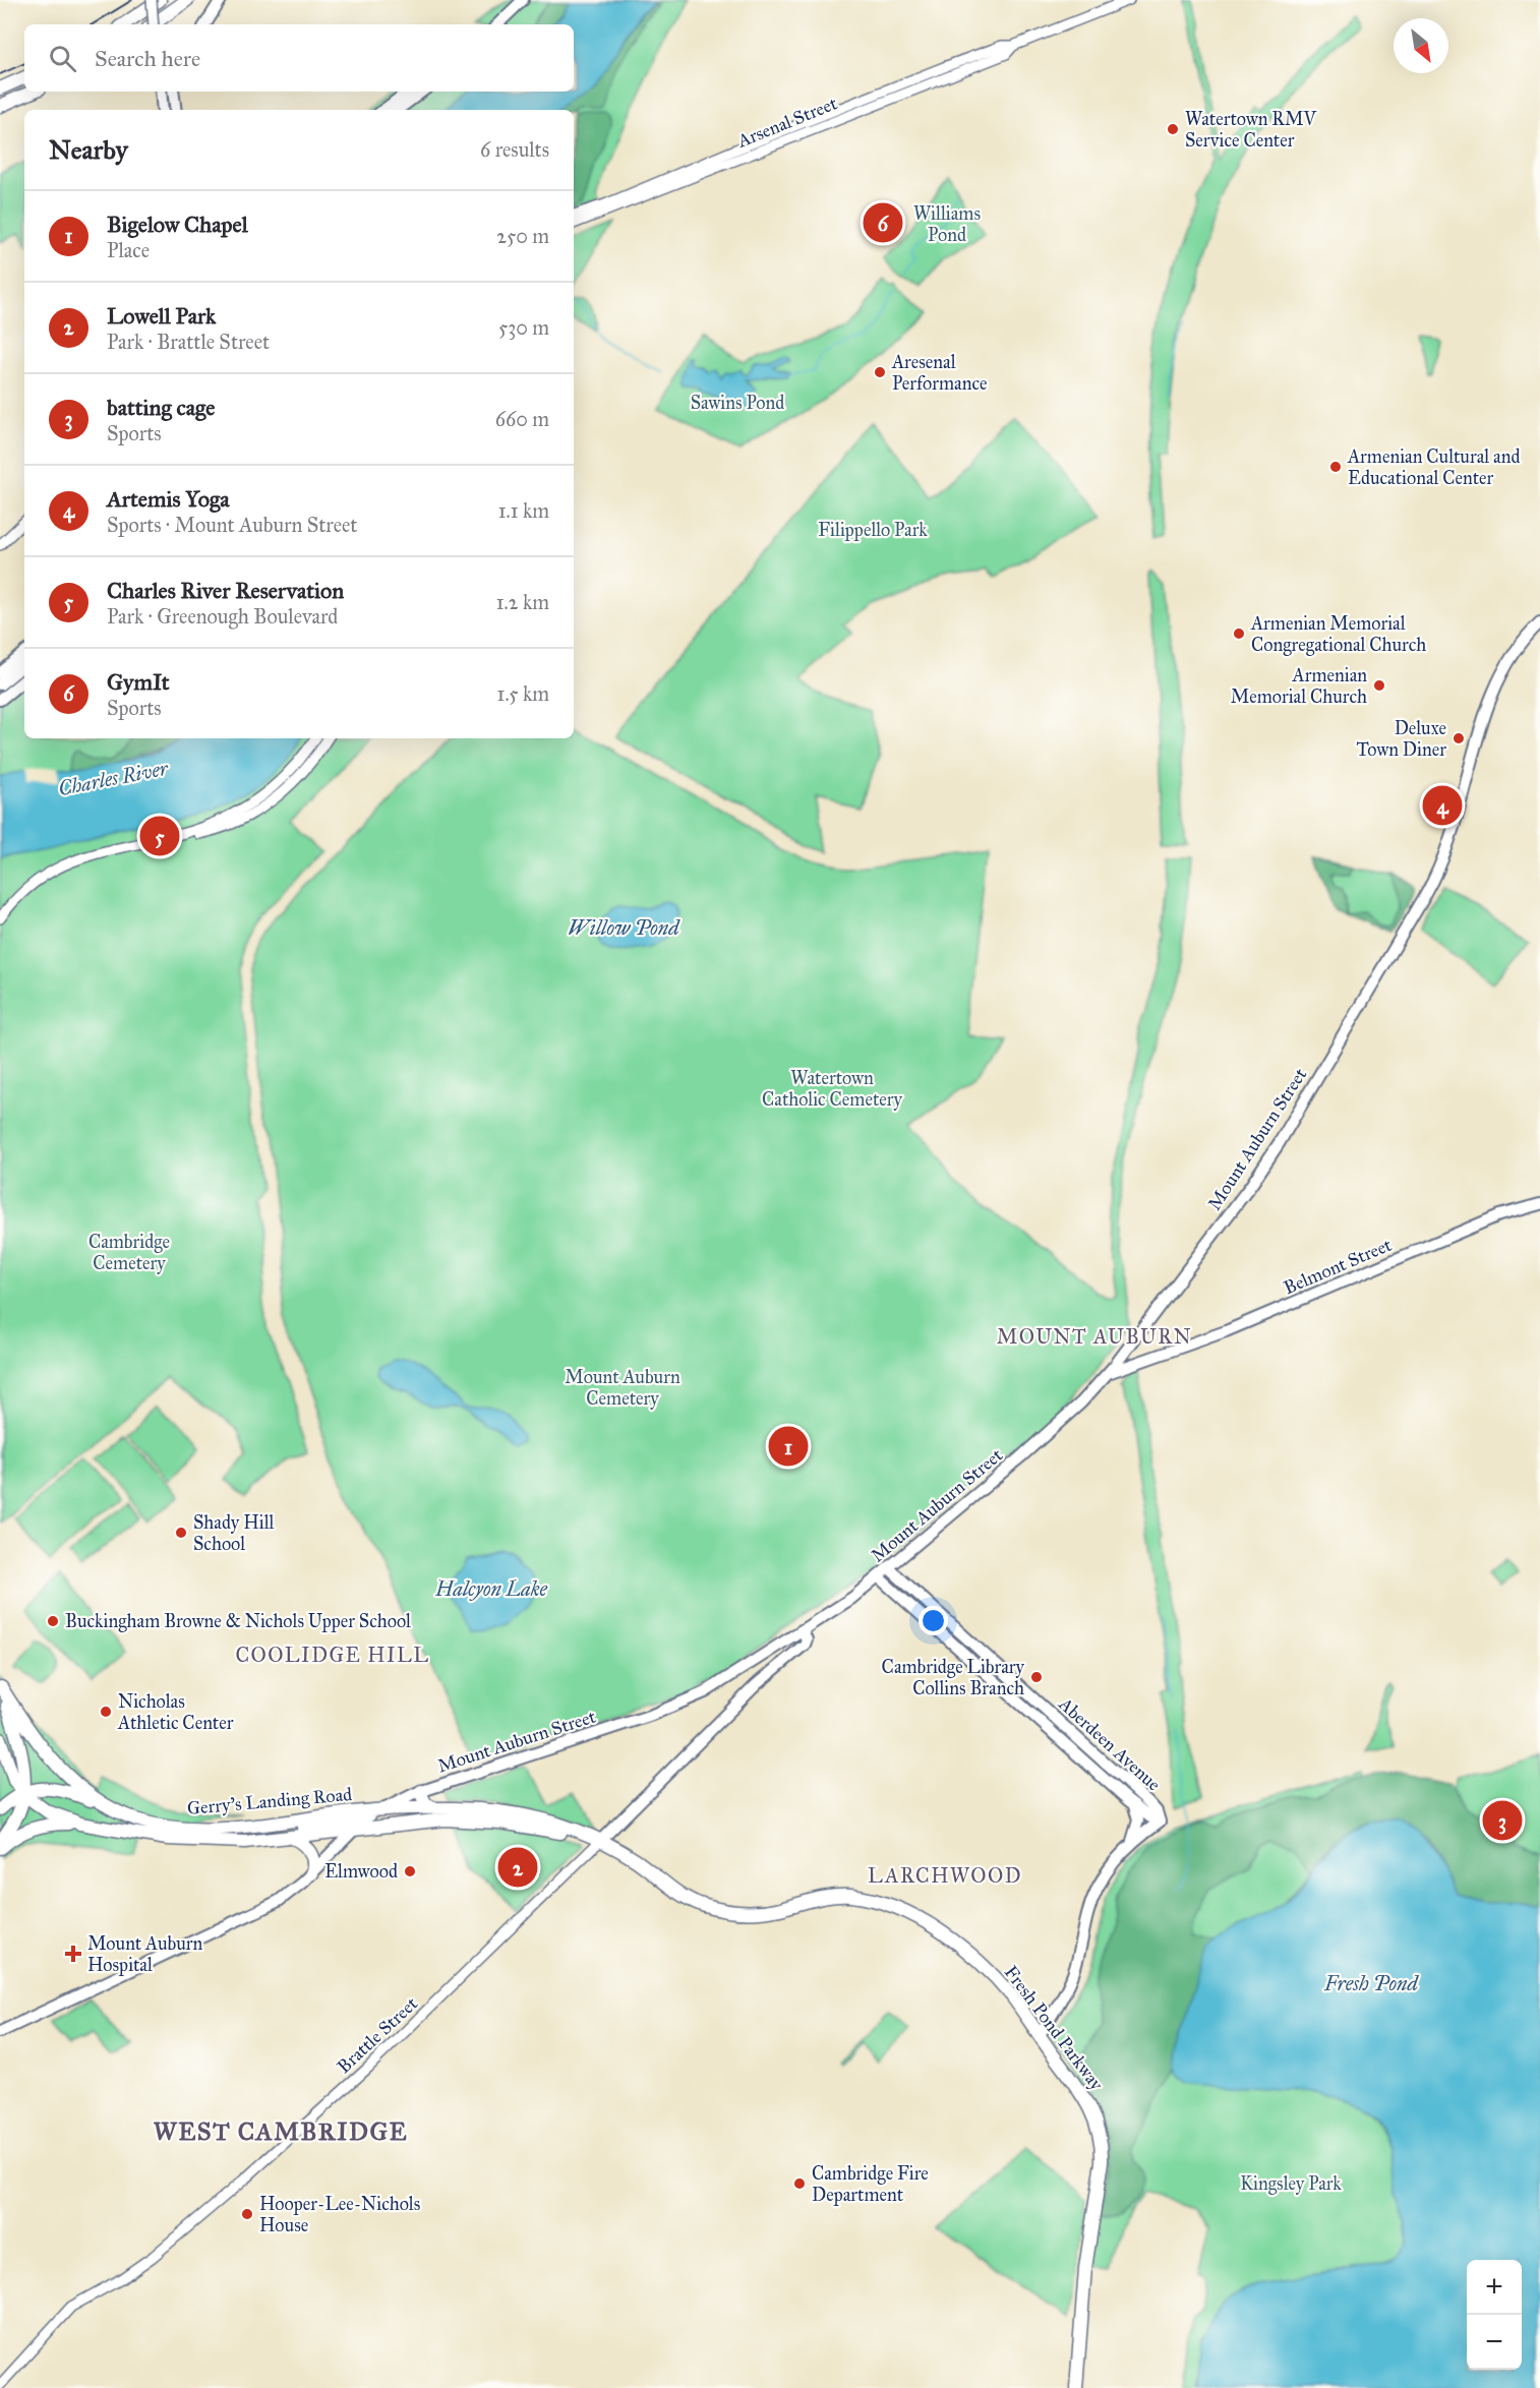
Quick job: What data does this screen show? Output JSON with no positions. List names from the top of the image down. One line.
{"streets":{"highway":["Gerry's Landing Road","Fresh Pond Parkway"],"main road":["Arsenal Street","Mount Auburn Street","Belmont Street","Aberdeen Avenue","Brattle Street"]},"crossings":[["Mount Auburn Street","Belmont Street"],["Mount Auburn Street","Aberdeen Avenue"],["Mount Auburn Street","Gerry's Landing Road"],["Mount Auburn Street","Fresh Pond Parkway"],["Mount Auburn Street","Brattle Street"],["Gerry's Landing Road","Fresh Pond Parkway"],["Fresh Pond Parkway","Brattle Street"]],"districts":["MOUNT AUBURN","COOLIDGE HILL","LARCHWOOD","WEST CAMBRIDGE"],"water":["Charles River","Willow Pond","Halcyon Lake","Fresh Pond"],"parks":["Williams Pond","Sawins Pond","Filippello Park","Watertown Catholic Cemetery","Cambridge Cemetery","Mount Auburn Cemetery","Kingsley Park"],"places":{"other":["Watertown RMV Service Center","Aresenal Performance","Armenian Cultural and Educational Center","Armenian Memorial Congregational Church","Armenian Memorial Church","Deluxe Town Diner","Shady Hill School","Buckingham Browne & Nichols Upper School","Cambridge Library Collins Branch","Nicholas Athletic Center","Elmwood","Cambridge Fire Department","Hooper-Lee-Nichols House"],"health":["Mount Auburn Hospital"]},"north":"bottom right","page":{"search":"Search here","heading":["Nearby","6 results"],"list":[{"mark":"1","name":"Bigelow Chapel","note":"Place","value":"250 m"},{"mark":"2","name":"Lowell Park","note":"Park · Brattle Street","value":"530 m"},{"mark":"3","name":"batting cage","note":"Sports","value":"660 m"},{"mark":"4","name":"Artemis Yoga","note":"Sports · Mount Auburn Street","value":"1.1 km"},{"mark":"5","name":"Charles River Reservation","note":"Park · Greenough Boulevard","value":"1.2 km"},{"mark":"6","name":"GymIt","note":"Sports","value":"1.5 km"}],"pins":["6","4","5","1","3","2"],"map_buttons":["+","−"]}}
